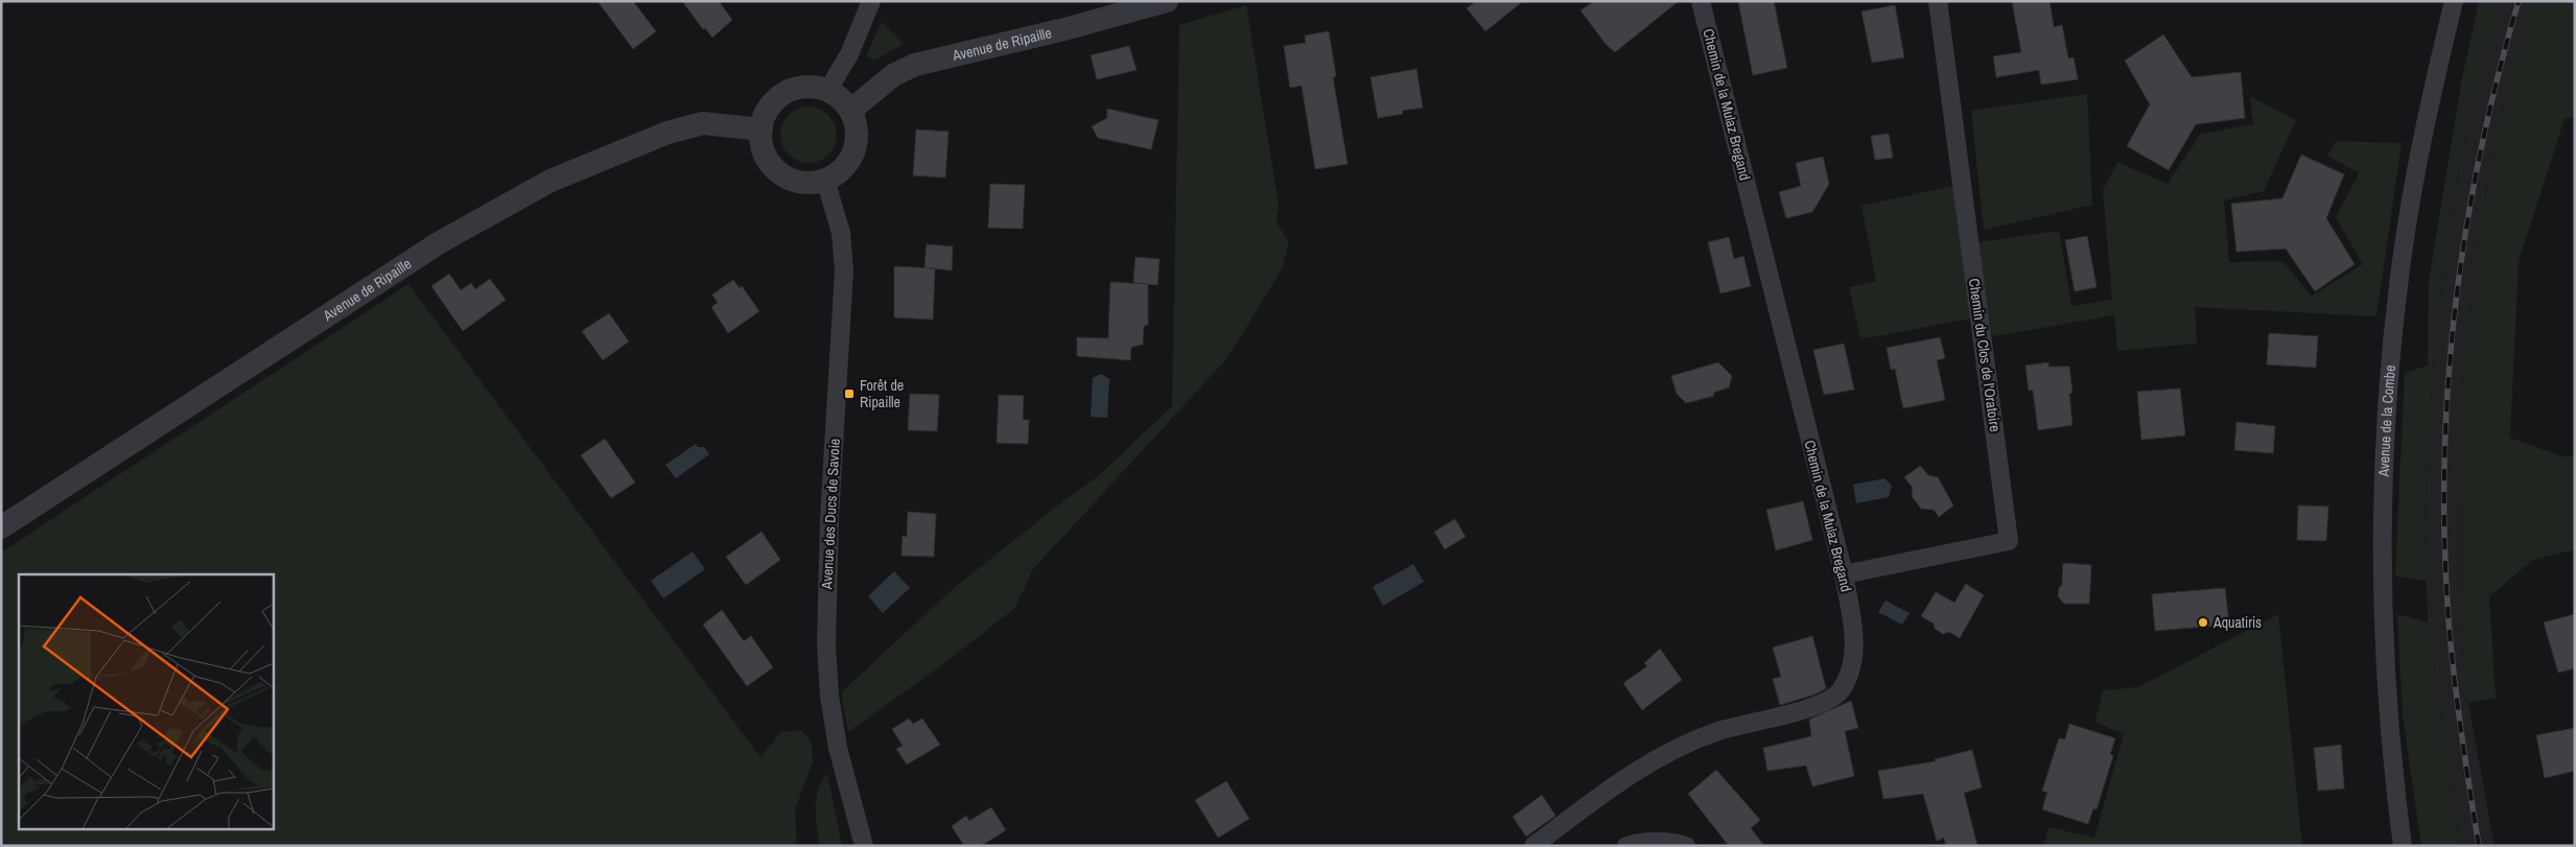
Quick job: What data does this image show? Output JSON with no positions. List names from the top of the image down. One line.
{"streets":{"street":["Avenue de Ripaille","Chemin de la Mulaz Bregand","Chemin du Clos de l'Oratoire","Avenue de la Combe","Avenue des Ducs de Savoie"]},"crossings":[["Avenue de Ripaille","Avenue des Ducs de Savoie"],["Chemin de la Mulaz Bregand","Chemin du Clos de l'Oratoire"]],"places":{"transit":["Forêt de Ripaille"],"other":["Aquatiris"]}}
